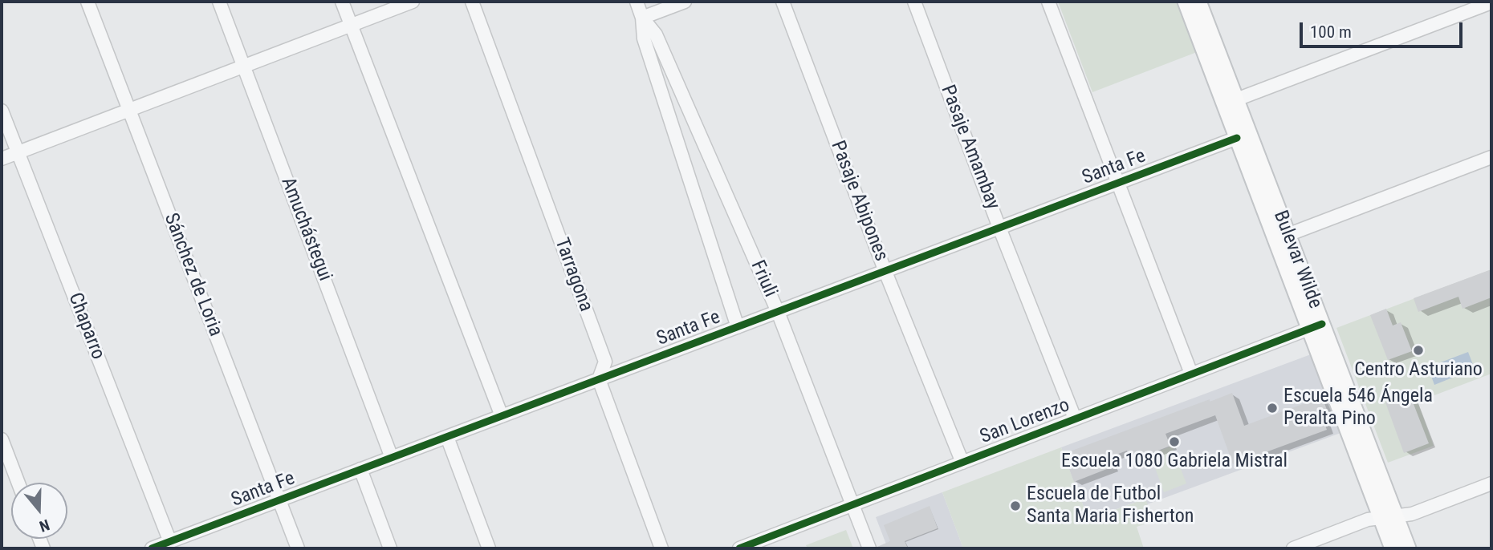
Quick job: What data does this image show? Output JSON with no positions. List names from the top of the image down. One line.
{"streets":{"main road":["Bulevar Wilde"],"street":["Pasaje Amambay","Santa Fe","Pasaje Abipones","Amuchástegui","Sánchez de Loria","Tarragona","Friuli","Chaparro","San Lorenzo"]},"crossings":[["Pasaje Amambay","Santa Fe"],["Pasaje Amambay","San Lorenzo"],["Santa Fe","Pasaje Abipones"],["Santa Fe","Amuchástegui"],["Santa Fe","Bulevar Wilde"],["Santa Fe","Sánchez de Loria"],["Santa Fe","Tarragona"],["Santa Fe","Friuli"],["Santa Fe","Chaparro"],["Pasaje Abipones","San Lorenzo"],["Bulevar Wilde","San Lorenzo"],["Friuli","San Lorenzo"]],"places":["Centro Asturiano","Escuela 546 Ángela Peralta Pino","Escuela 1080 Gabriela Mistral","Escuela de Futbol Santa Maria Fisherton"],"scale_bar":"100 m","north":"bottom"}
